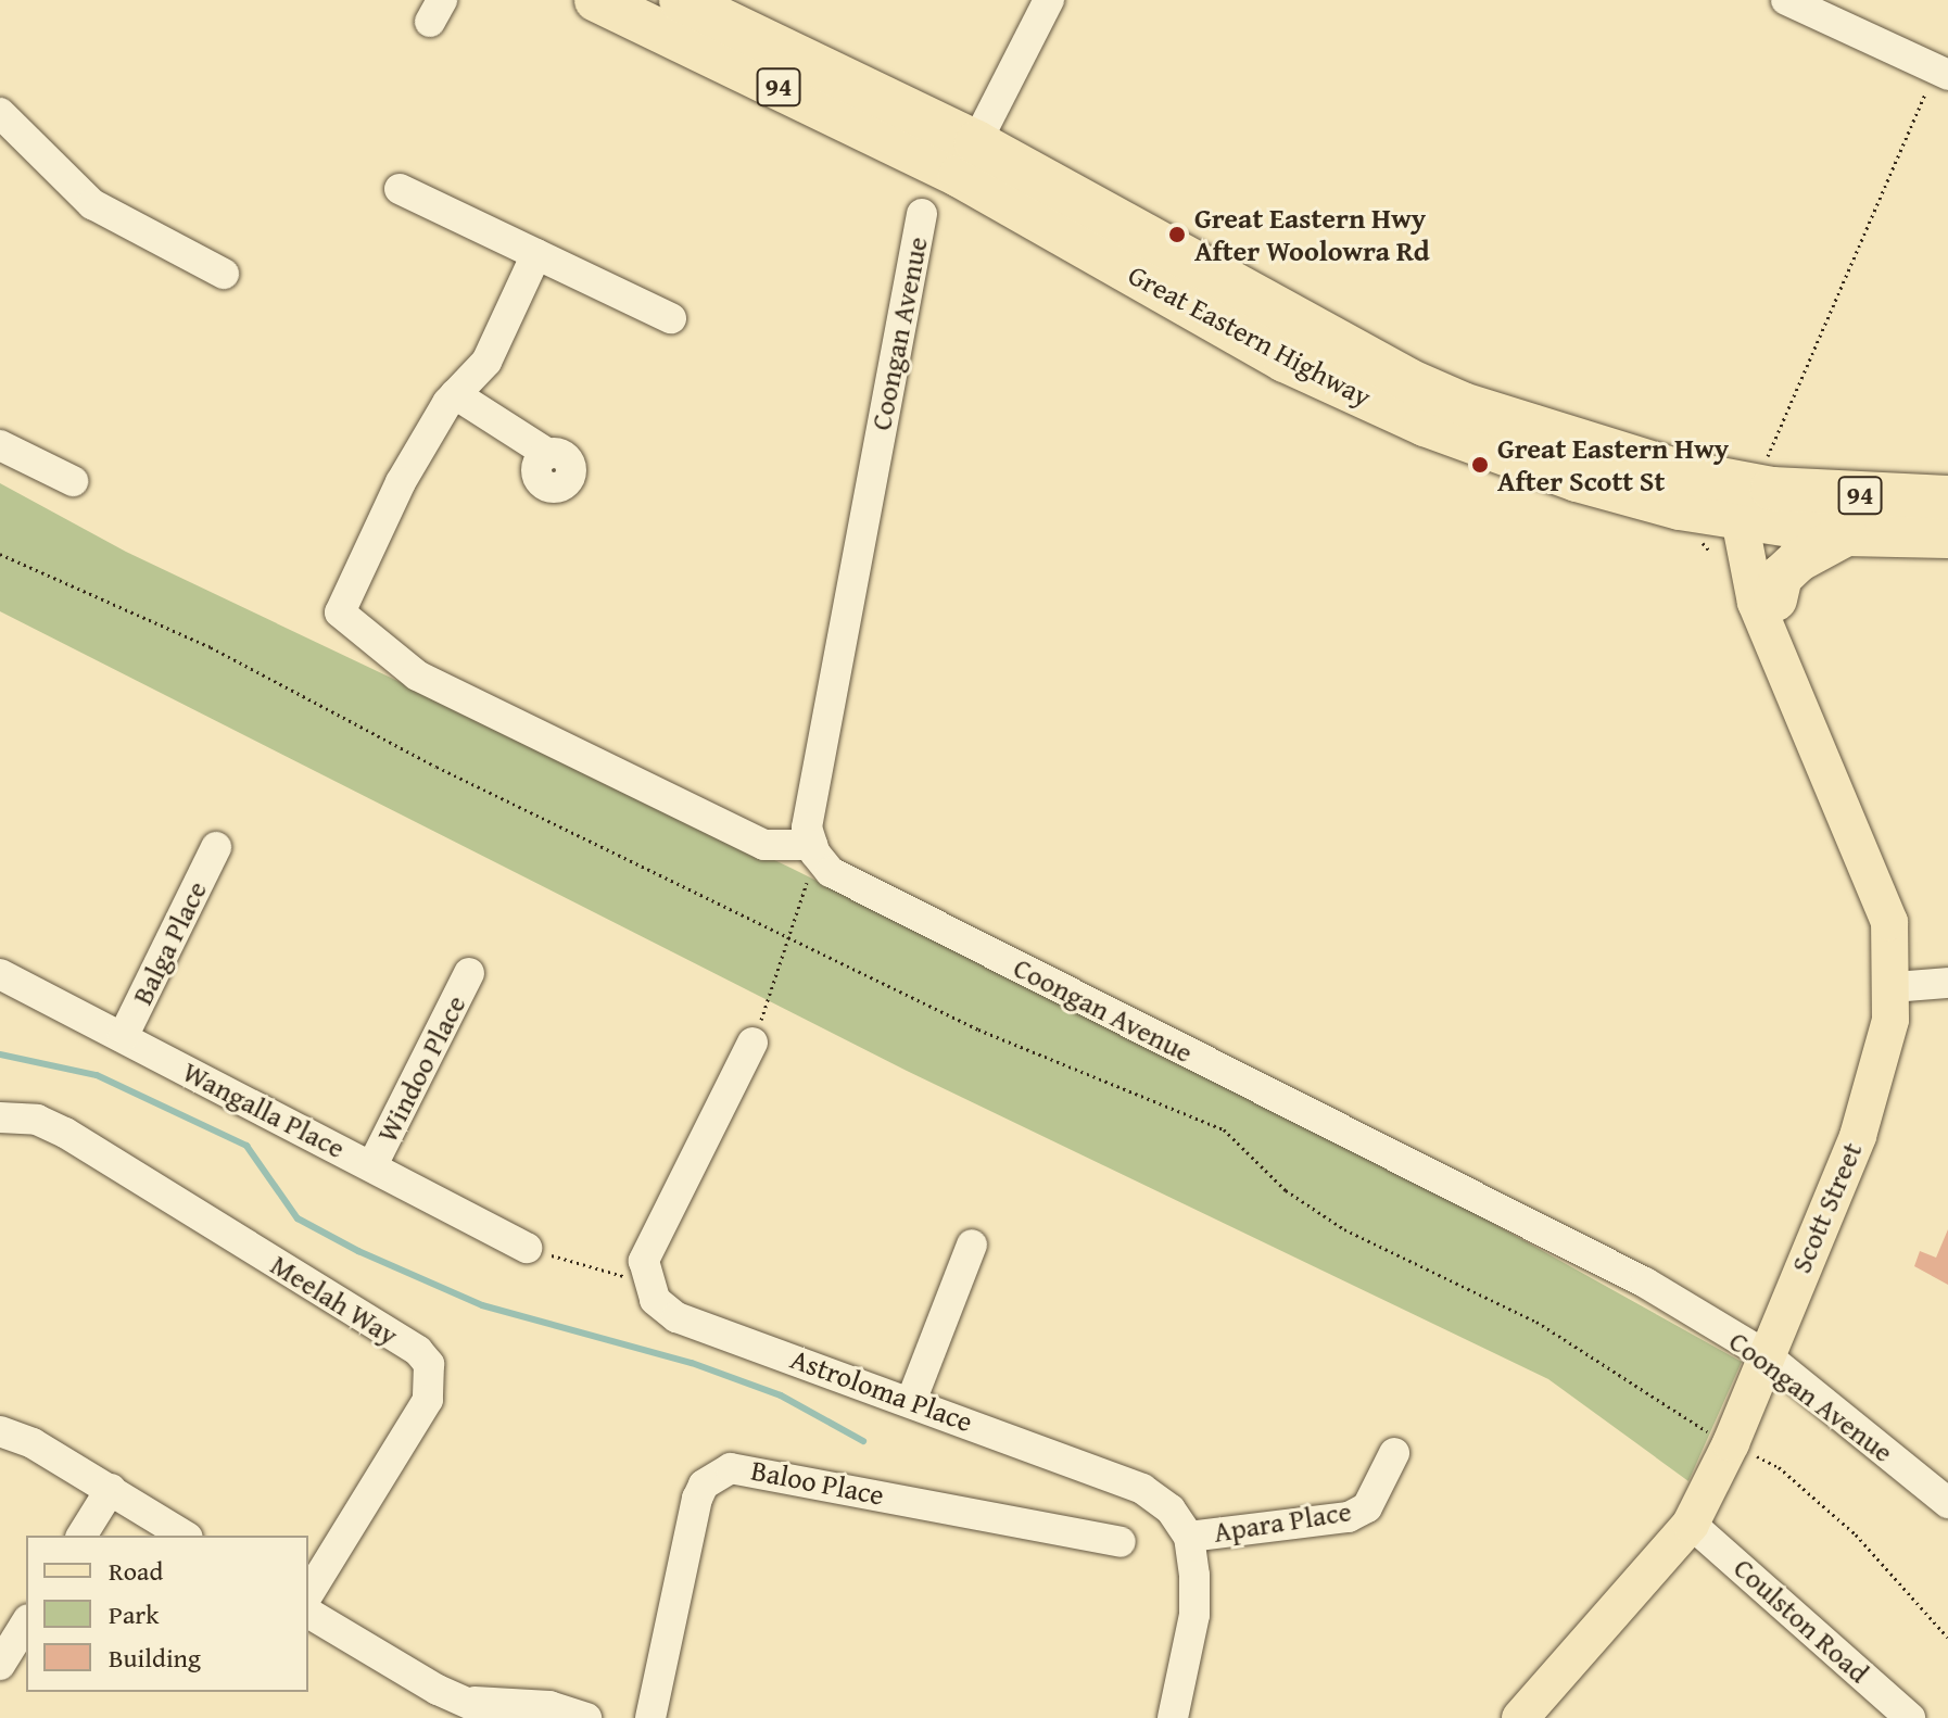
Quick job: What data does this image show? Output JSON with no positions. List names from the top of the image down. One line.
{"streets":{"highway":["94","Great Eastern Highway"],"main road":["Scott Street"],"street":["Coongan Avenue","Balga Place","Windoo Place","Wangalla Place","Meelah Way","Astroloma Place","Baloo Place","Apara Place","Coulston Road"]},"crossings":[["Coongan Avenue","Scott Street"],["Great Eastern Highway","Scott Street"],["Balga Place","Wangalla Place"],["Windoo Place","Wangalla Place"],["Scott Street","Coulston Road"],["Astroloma Place","Apara Place"]],"places":["Great Eastern Hwy After Woolowra Rd","Great Eastern Hwy After Scott St"],"legend":["Road","Park","Building"]}
